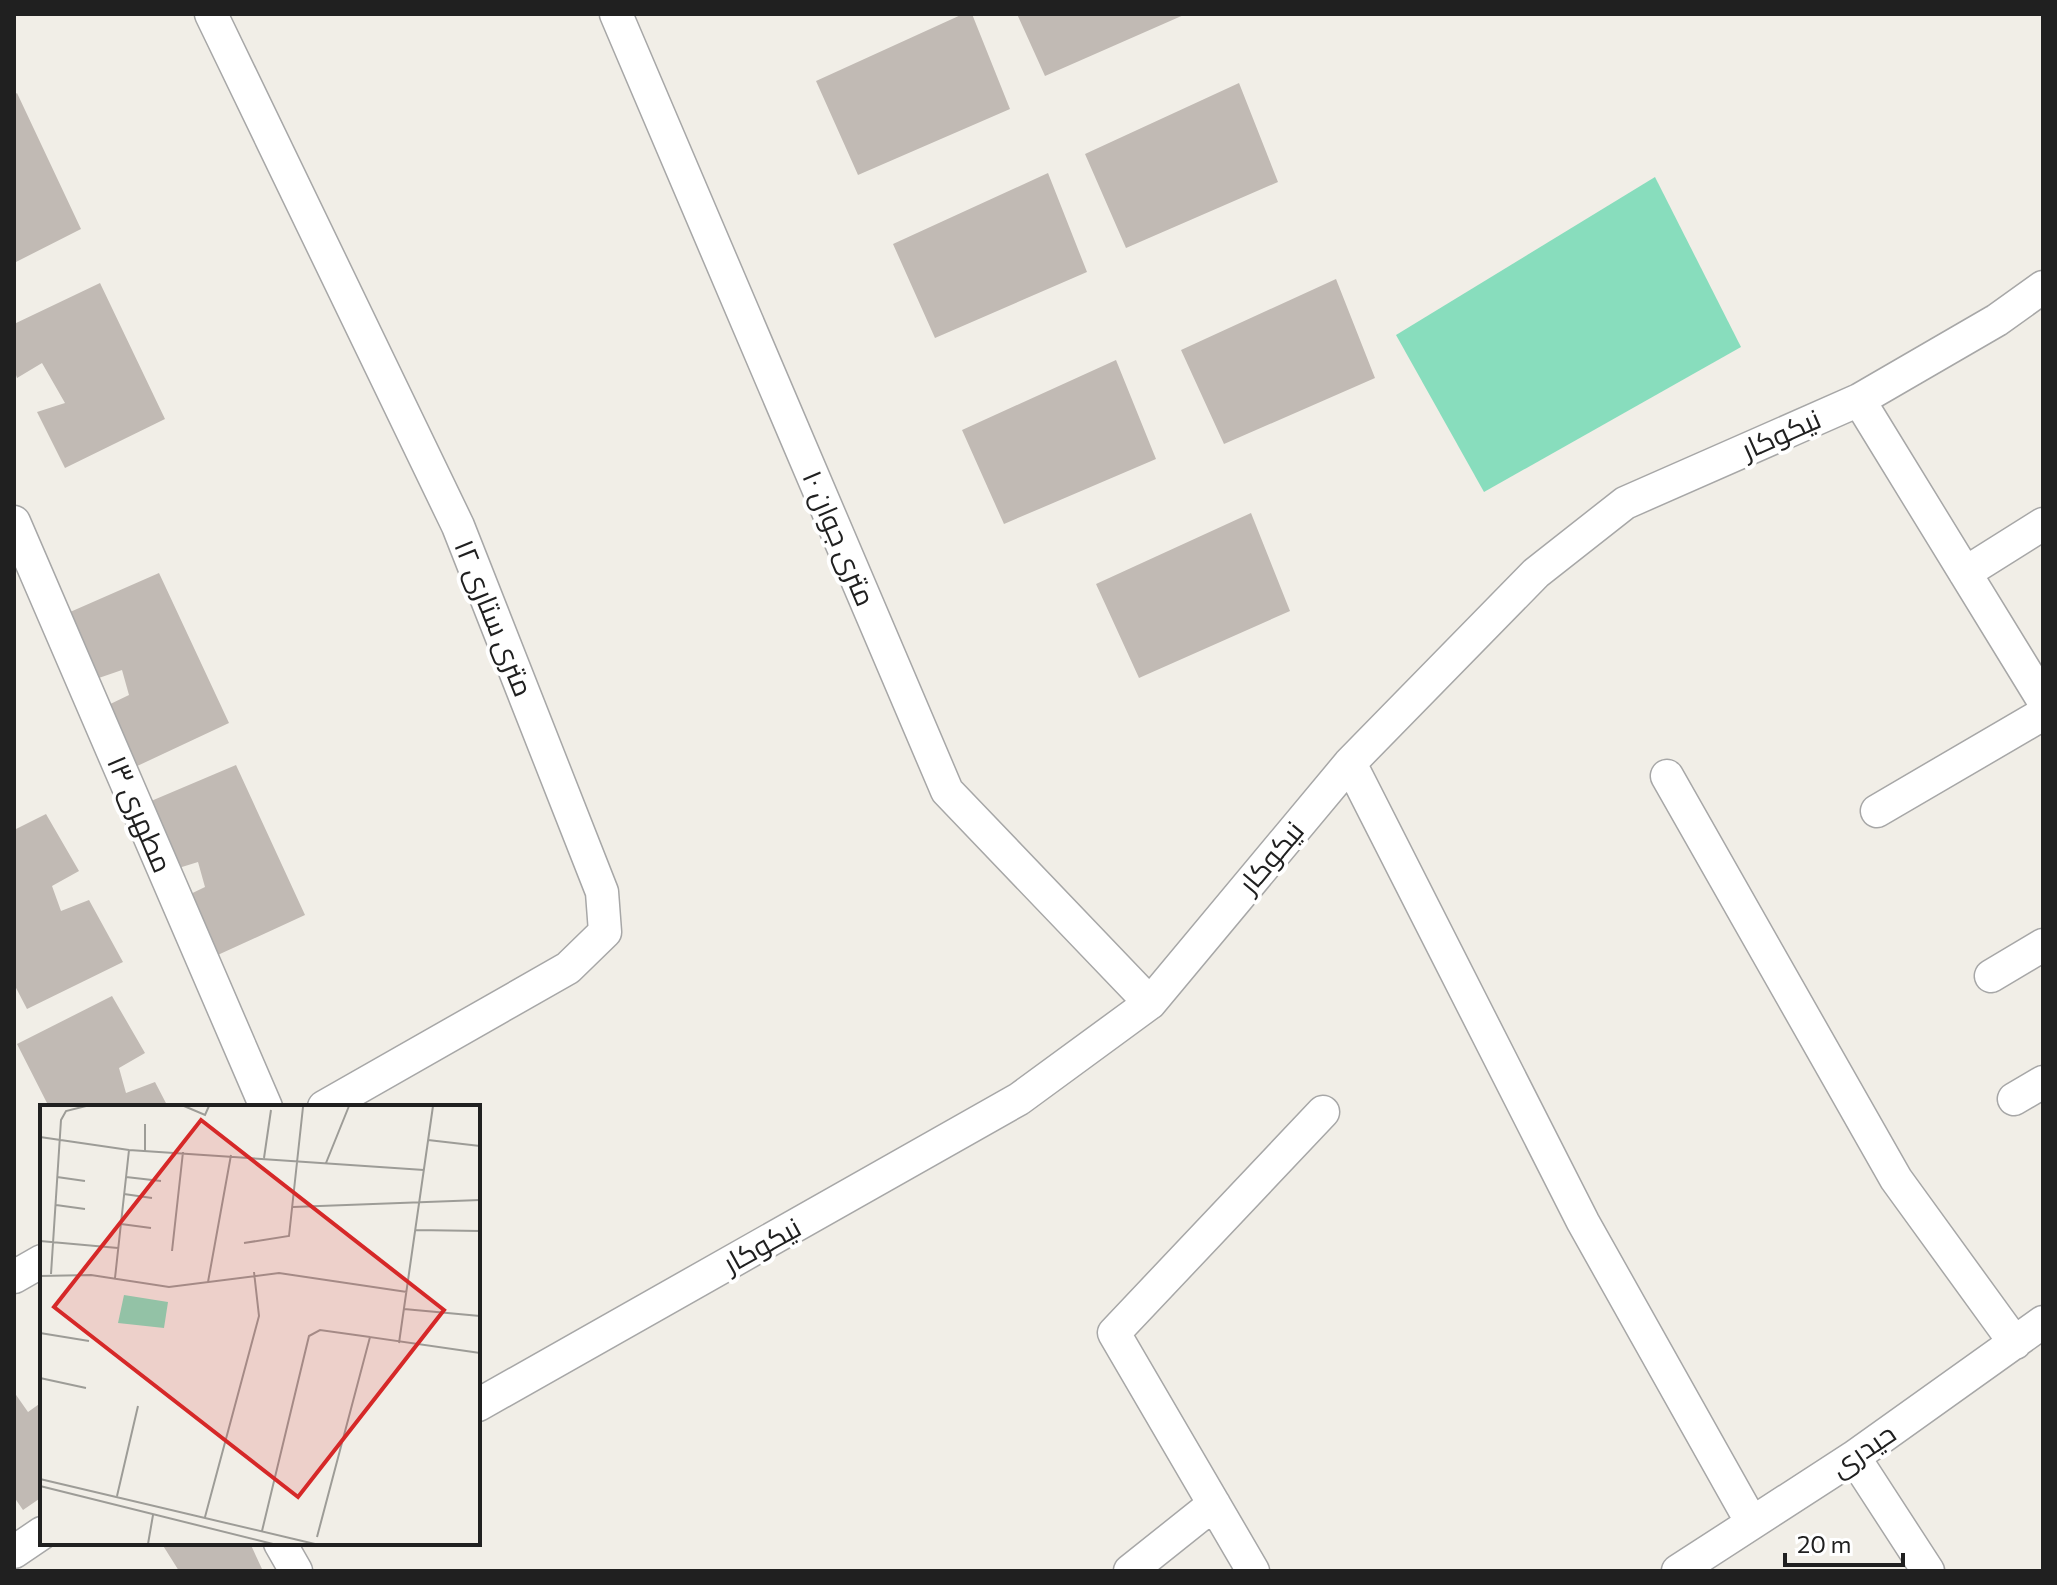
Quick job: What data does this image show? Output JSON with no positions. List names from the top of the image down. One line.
{"streets":{"street":["نیکوکار","۱۰ متری جوان","۱۲ متری ستاری","مطهری ۱۳","حیدری"]},"crossings":[["نیکوکار","۱۰ متری جوان"]],"scale_bar":"20 m"}
